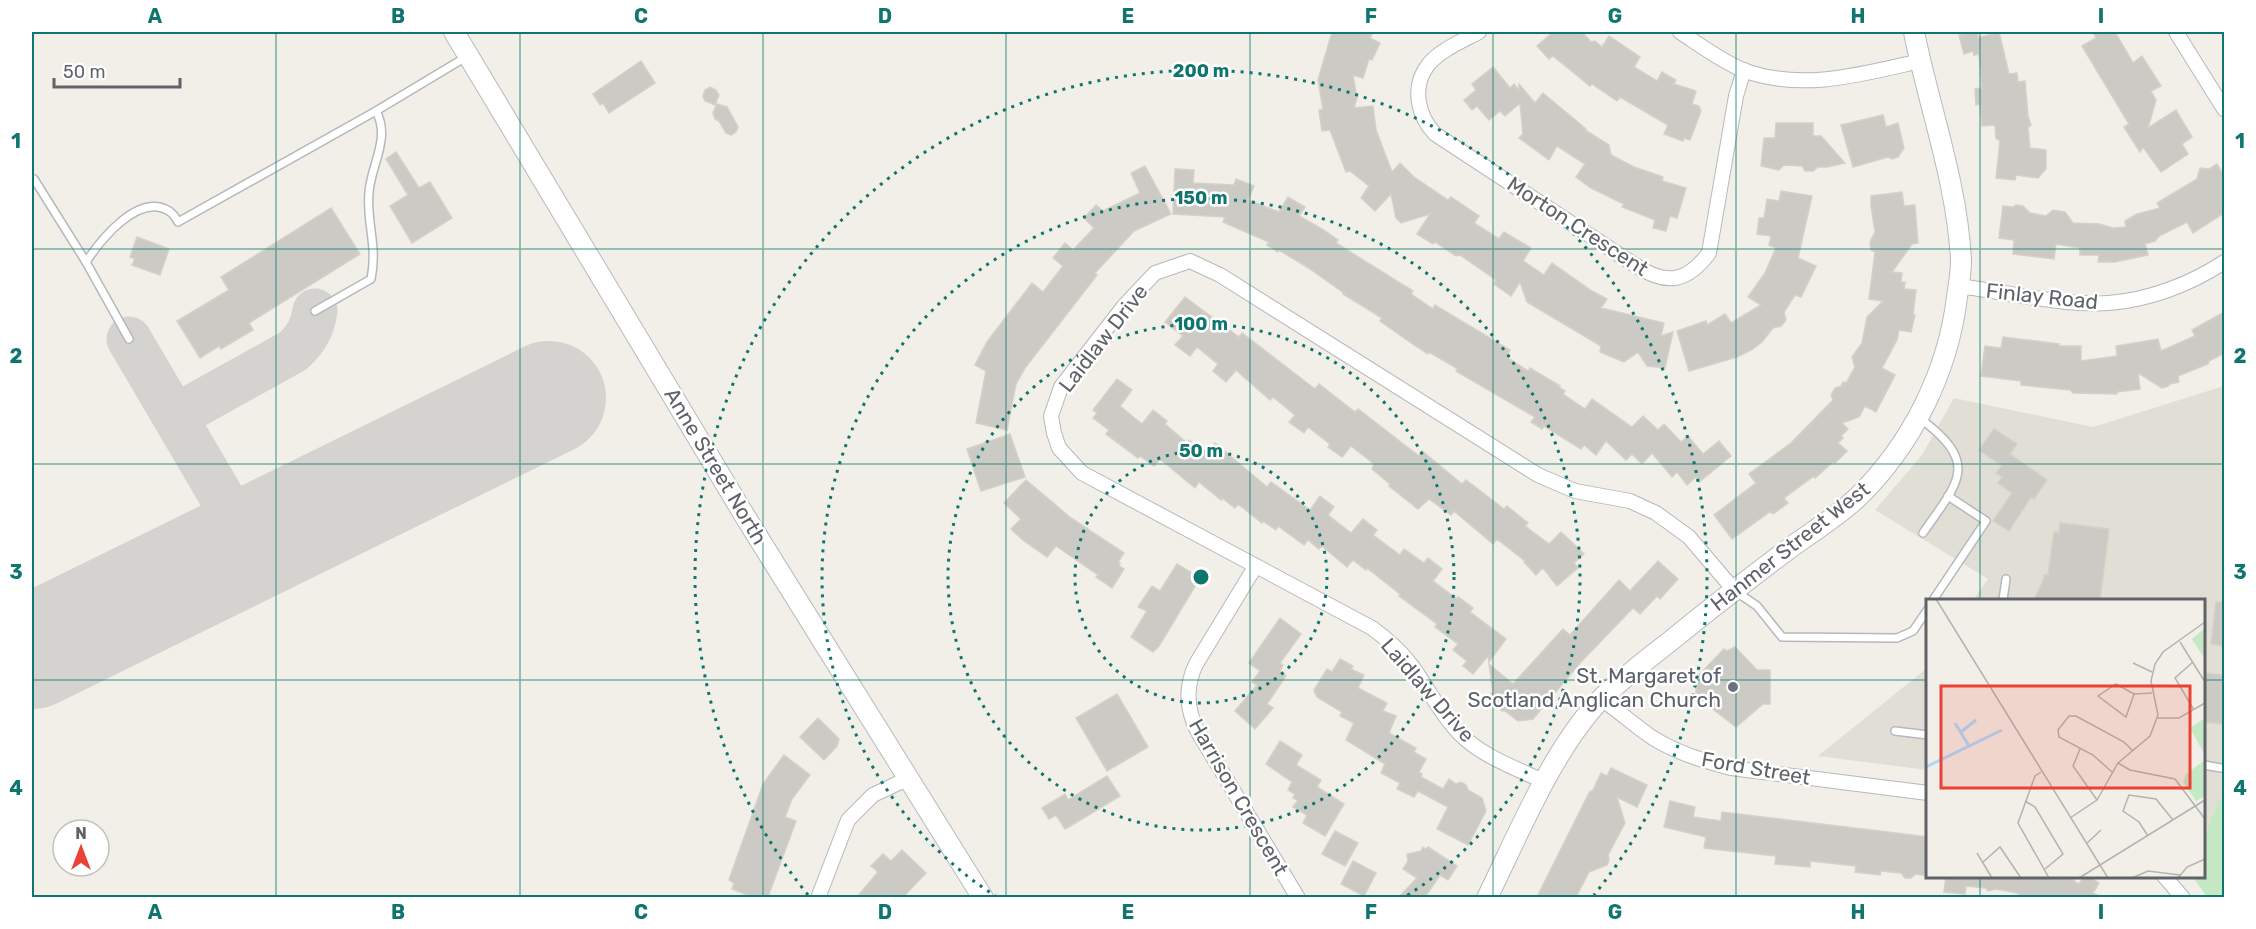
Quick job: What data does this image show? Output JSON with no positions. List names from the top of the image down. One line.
{"streets":{"street":["Morton Crescent","Finlay Road","Laidlaw Drive","Anne Street North","Hanmer Street West","Ford Street","Harrison Crescent"]},"crossings":[["Finlay Road","Hanmer Street West"],["Laidlaw Drive","Hanmer Street West"],["Laidlaw Drive","Harrison Crescent"],["Hanmer Street West","Ford Street"]],"places":["St. Margaret of Scotland Anglican Church"],"scale_bar":"50 m","north":"top","grid":{"columns":["A","B","C","D","E","F","G","H","I"],"rows":["1","2","3","4"]},"rings":["200 m","150 m","100 m","50 m"]}
